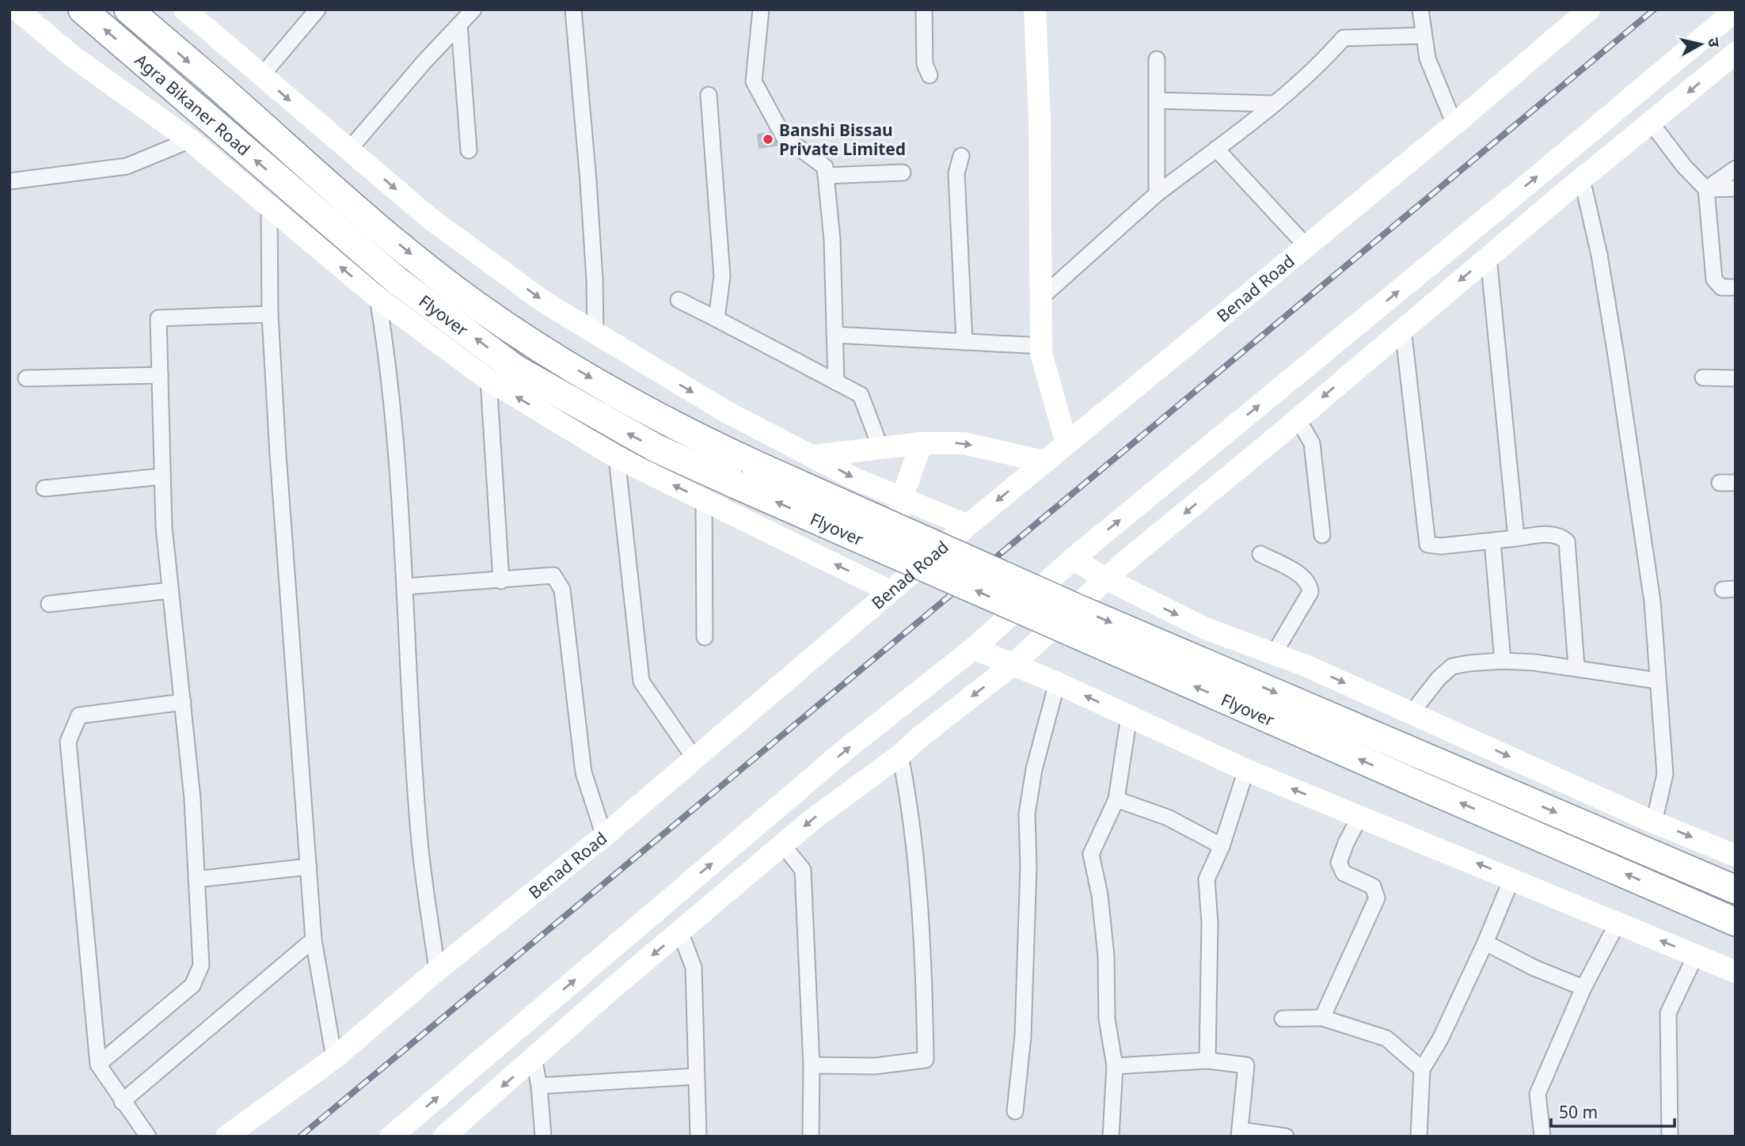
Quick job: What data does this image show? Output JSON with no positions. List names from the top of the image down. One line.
{"streets":{"highway":["Agra Bikaner Road","Flyover"],"main road":["Benad Road"]},"crossings":[["Agra Bikaner Road","Flyover"]],"one_way":["Agra Bikaner Road"],"places":["Banshi Bissau Private Limited"],"scale_bar":"50 m","north":"right"}
